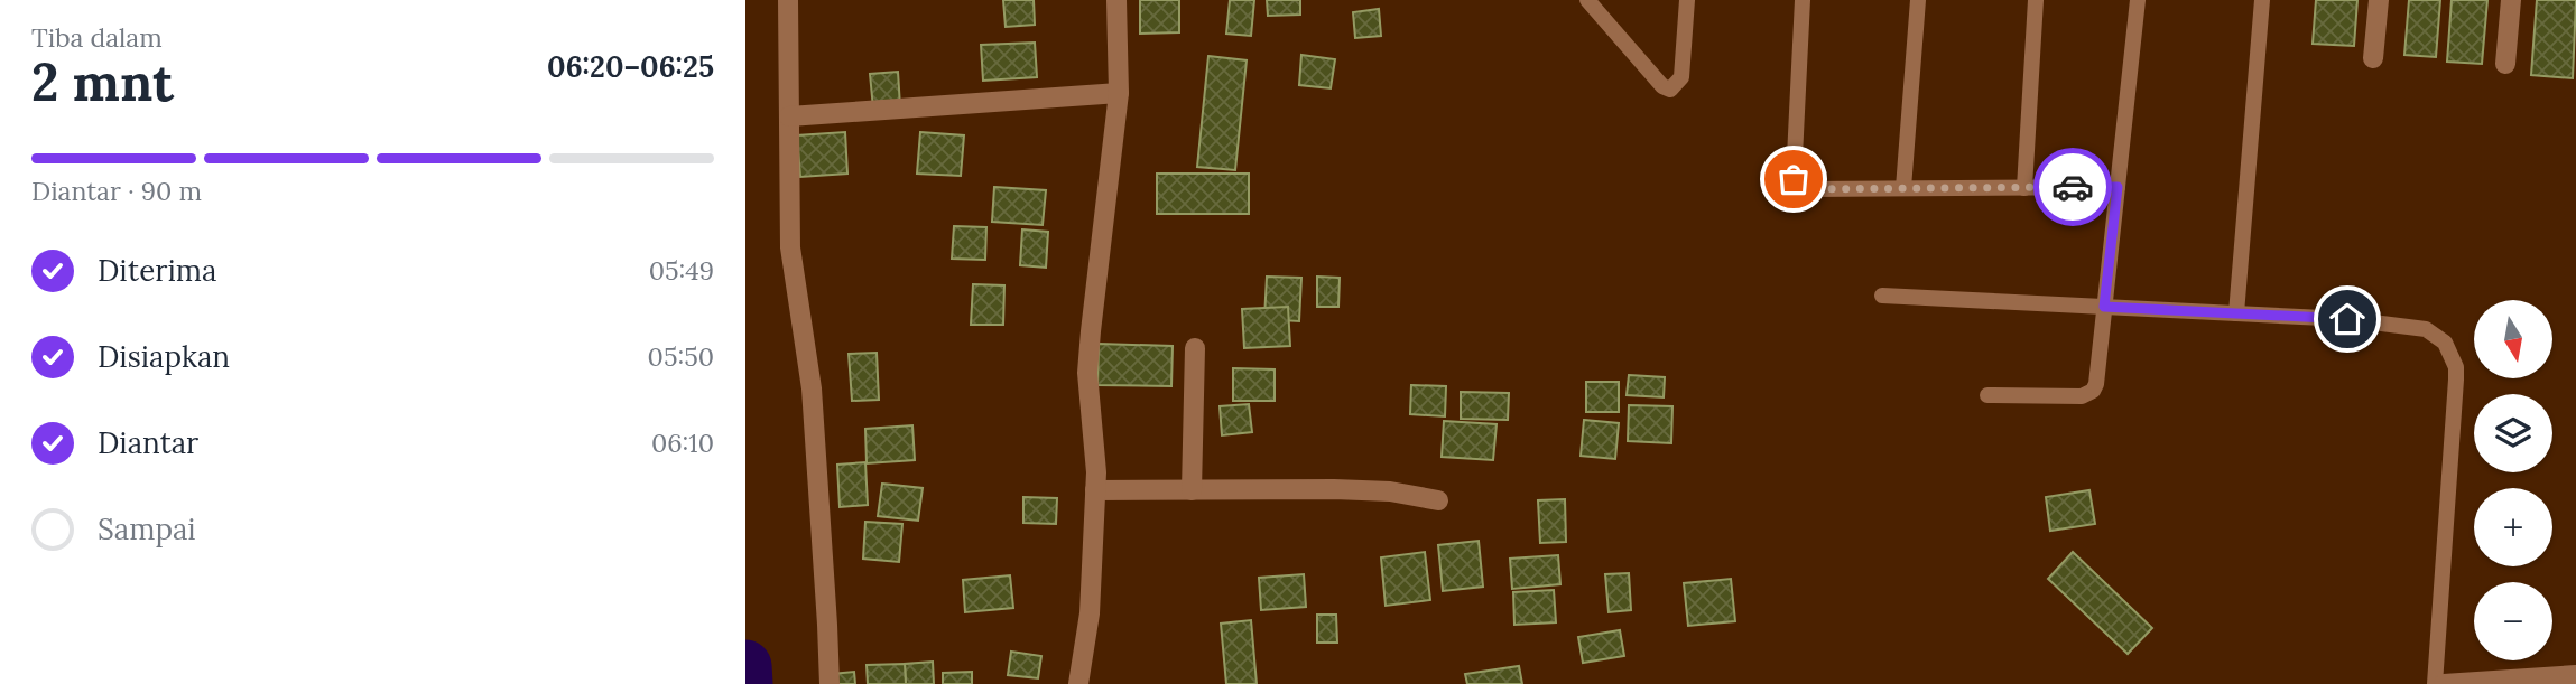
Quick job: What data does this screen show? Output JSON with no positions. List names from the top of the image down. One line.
{"north":"bottom","page":{"heading":["2 mnt","Tiba dalam","06:20–06:25"],"bar":"Diantar · 90 m","list":[["Diterima","05:49"],["Disiapkan","05:50"],["Diantar","06:10"],"Sampai"],"map_buttons":["+","−"]}}
